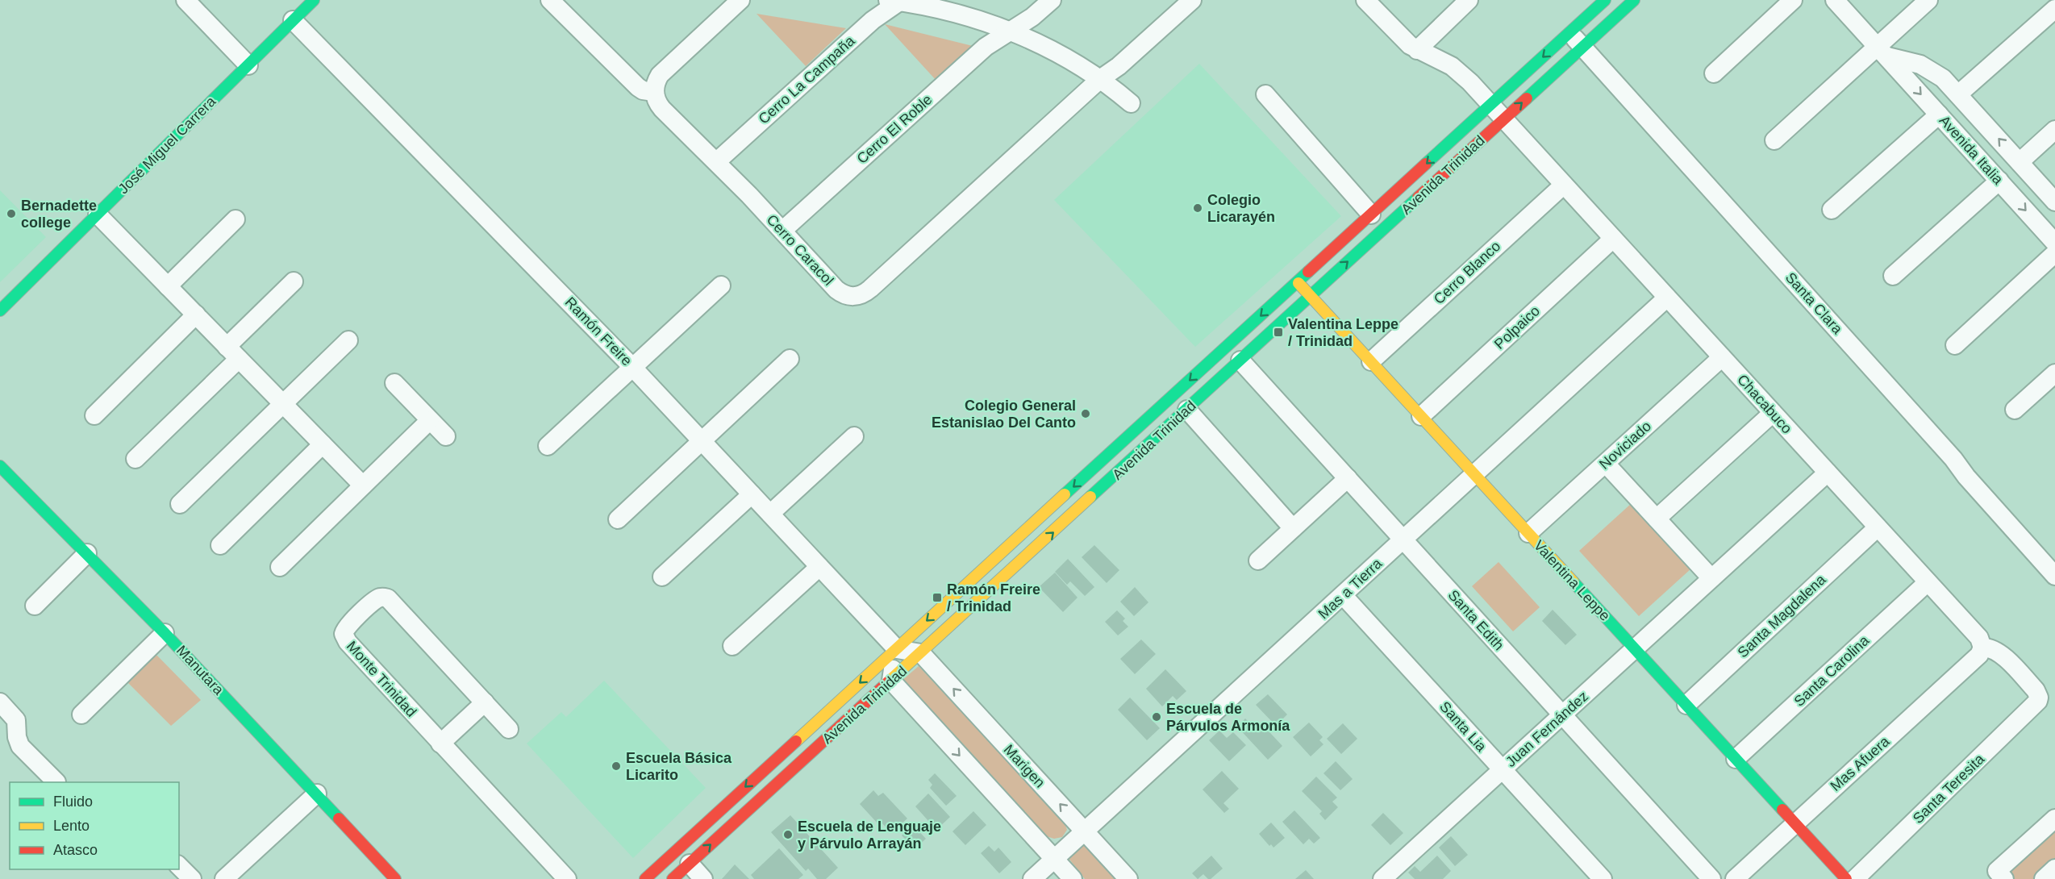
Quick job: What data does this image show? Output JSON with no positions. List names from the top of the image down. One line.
{"streets":{"main road":["José Miguel Carrera","Avenida Trinidad","Valentina Leppe","Manutara"],"street":["Cerro La Campaña","Cerro El Roble","Avenida Italia","Cerro Caracol","Cerro Blanco","Santa Clara","Polpaico","Ramón Freire","Chacabuco","Noviciado","Mas a Tierra","Santa Magdalena","Santa Edith","Santa Carolina","Monte Trinidad","Santa Lia","Juan Fernández","Mas Afuera","Marigen","Santa Teresita"]},"crossings":[["Cerro La Campaña","Cerro Caracol"],["Cerro El Roble","Cerro Caracol"],["José Miguel Carrera","Ramón Freire"],["Avenida Trinidad","Santa Clara"],["Avenida Trinidad","Ramón Freire"],["Avenida Trinidad","Chacabuco"],["Avenida Trinidad","Valentina Leppe"],["Avenida Trinidad","Santa Edith"],["Avenida Trinidad","Marigen"],["Cerro Blanco","Chacabuco"],["Cerro Blanco","Valentina Leppe"],["Polpaico","Chacabuco"],["Polpaico","Valentina Leppe"],["Chacabuco","Noviciado"],["Chacabuco","Mas a Tierra"],["Chacabuco","Santa Magdalena"],["Chacabuco","Santa Carolina"],["Chacabuco","Juan Fernández"],["Chacabuco","Mas Afuera"],["Chacabuco","Santa Teresita"],["Noviciado","Valentina Leppe"],["Valentina Leppe","Mas a Tierra"],["Valentina Leppe","Santa Magdalena"],["Valentina Leppe","Santa Carolina"],["Valentina Leppe","Juan Fernández"],["Valentina Leppe","Mas Afuera"],["Mas a Tierra","Santa Edith"],["Mas a Tierra","Santa Lia"],["Mas a Tierra","Marigen"],["Santa Edith","Juan Fernández"],["Santa Lia","Juan Fernández"],["Mas Afuera","Santa Teresita"]],"places":{"other":["Colegio Licarayén","Bernadette college","Colegio General Estanislao Del Canto","Escuela de Párvulos Armonía","Escuela Básica Licarito","Escuela de Lenguaje y Párvulo Arrayán"],"transit":["Valentina Leppe / Trinidad","Ramón Freire / Trinidad"]},"legend":["Fluido","Lento","Atasco"]}
